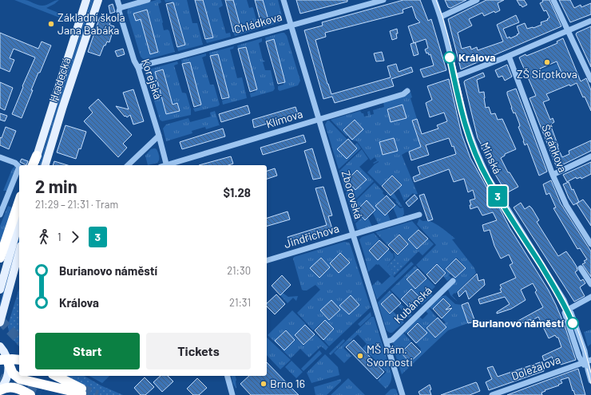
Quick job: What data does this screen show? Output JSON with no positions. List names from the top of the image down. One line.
{"streets":{"main road":["Hradecká"],"street":["Chládkova","Korejská","Klímova","Šeránkova","Minská","Zborovská","Jindřichova","Kubánská","Doležalova"]},"crossings":[["Chládkova","Korejská"],["Chládkova","Zborovská"],["Klímova","Zborovská"],["Zborovská","Jindřichova"],["Zborovská","Kubánská"]],"places":["Základní škola Jana Babáka","Králova","ZŠ Sirotkova","Burianovo náměstí","MŠ nám. Svornosti","Brno 16"],"lines":["tram line 3"],"page":{"on_map":"3","heading":["2 min","21:29 – 21:31 · Tram","$1.28"],"legs":["1","3"],"list":[{"name":"Burianovo náměstí","value":"21:30"},{"name":"Králova","value":"21:31"}],"buttons":["Start","Tickets"]}}
